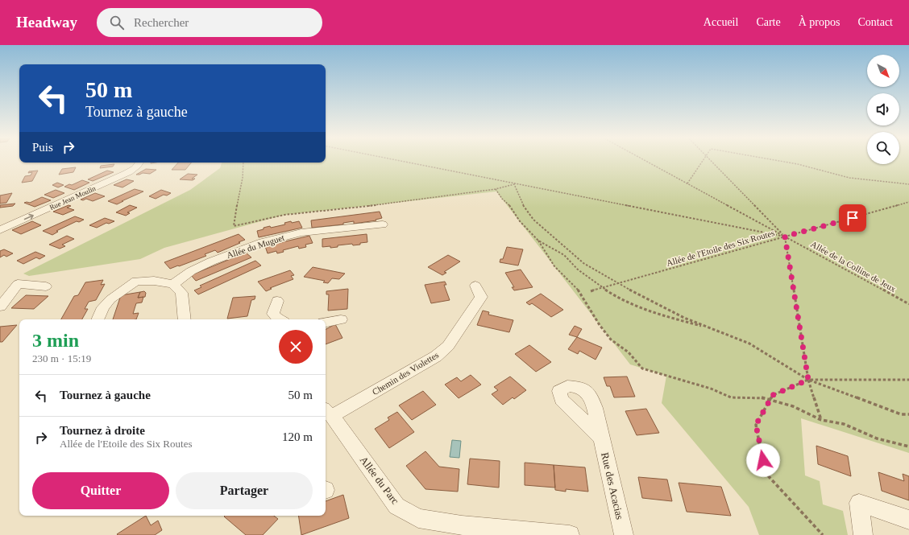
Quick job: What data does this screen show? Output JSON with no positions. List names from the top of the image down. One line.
{"streets":{"street":["Rue Jean Moulin","Allée du Muguet","Chemin des Violettes","Allée du Parc","Rue des Acacias"],"path":["Allée de l'Etoile des Six Routes","Allée de la Colline de Jeux"]},"crossings":[["Allée de l'Etoile des Six Routes","Allée de la Colline de Jeux"],["Chemin des Violettes","Allée du Parc"]],"one_way":["Rue Jean Moulin"],"north":"bottom right","page":{"header":"Headway","search":"Rechercher","nav":["Accueil","Carte","À propos","Contact"],"turn":["50 m","Tournez à gauche"],"then":"Puis","heading":["3 min","230 m · 15:19"],"list":[{"name":"Tournez à gauche","value":"50 m"},{"name":"Tournez à droite","note":"Allée de l'Etoile des Six Routes","value":"120 m"}],"buttons":["Quitter","Partager"]}}
